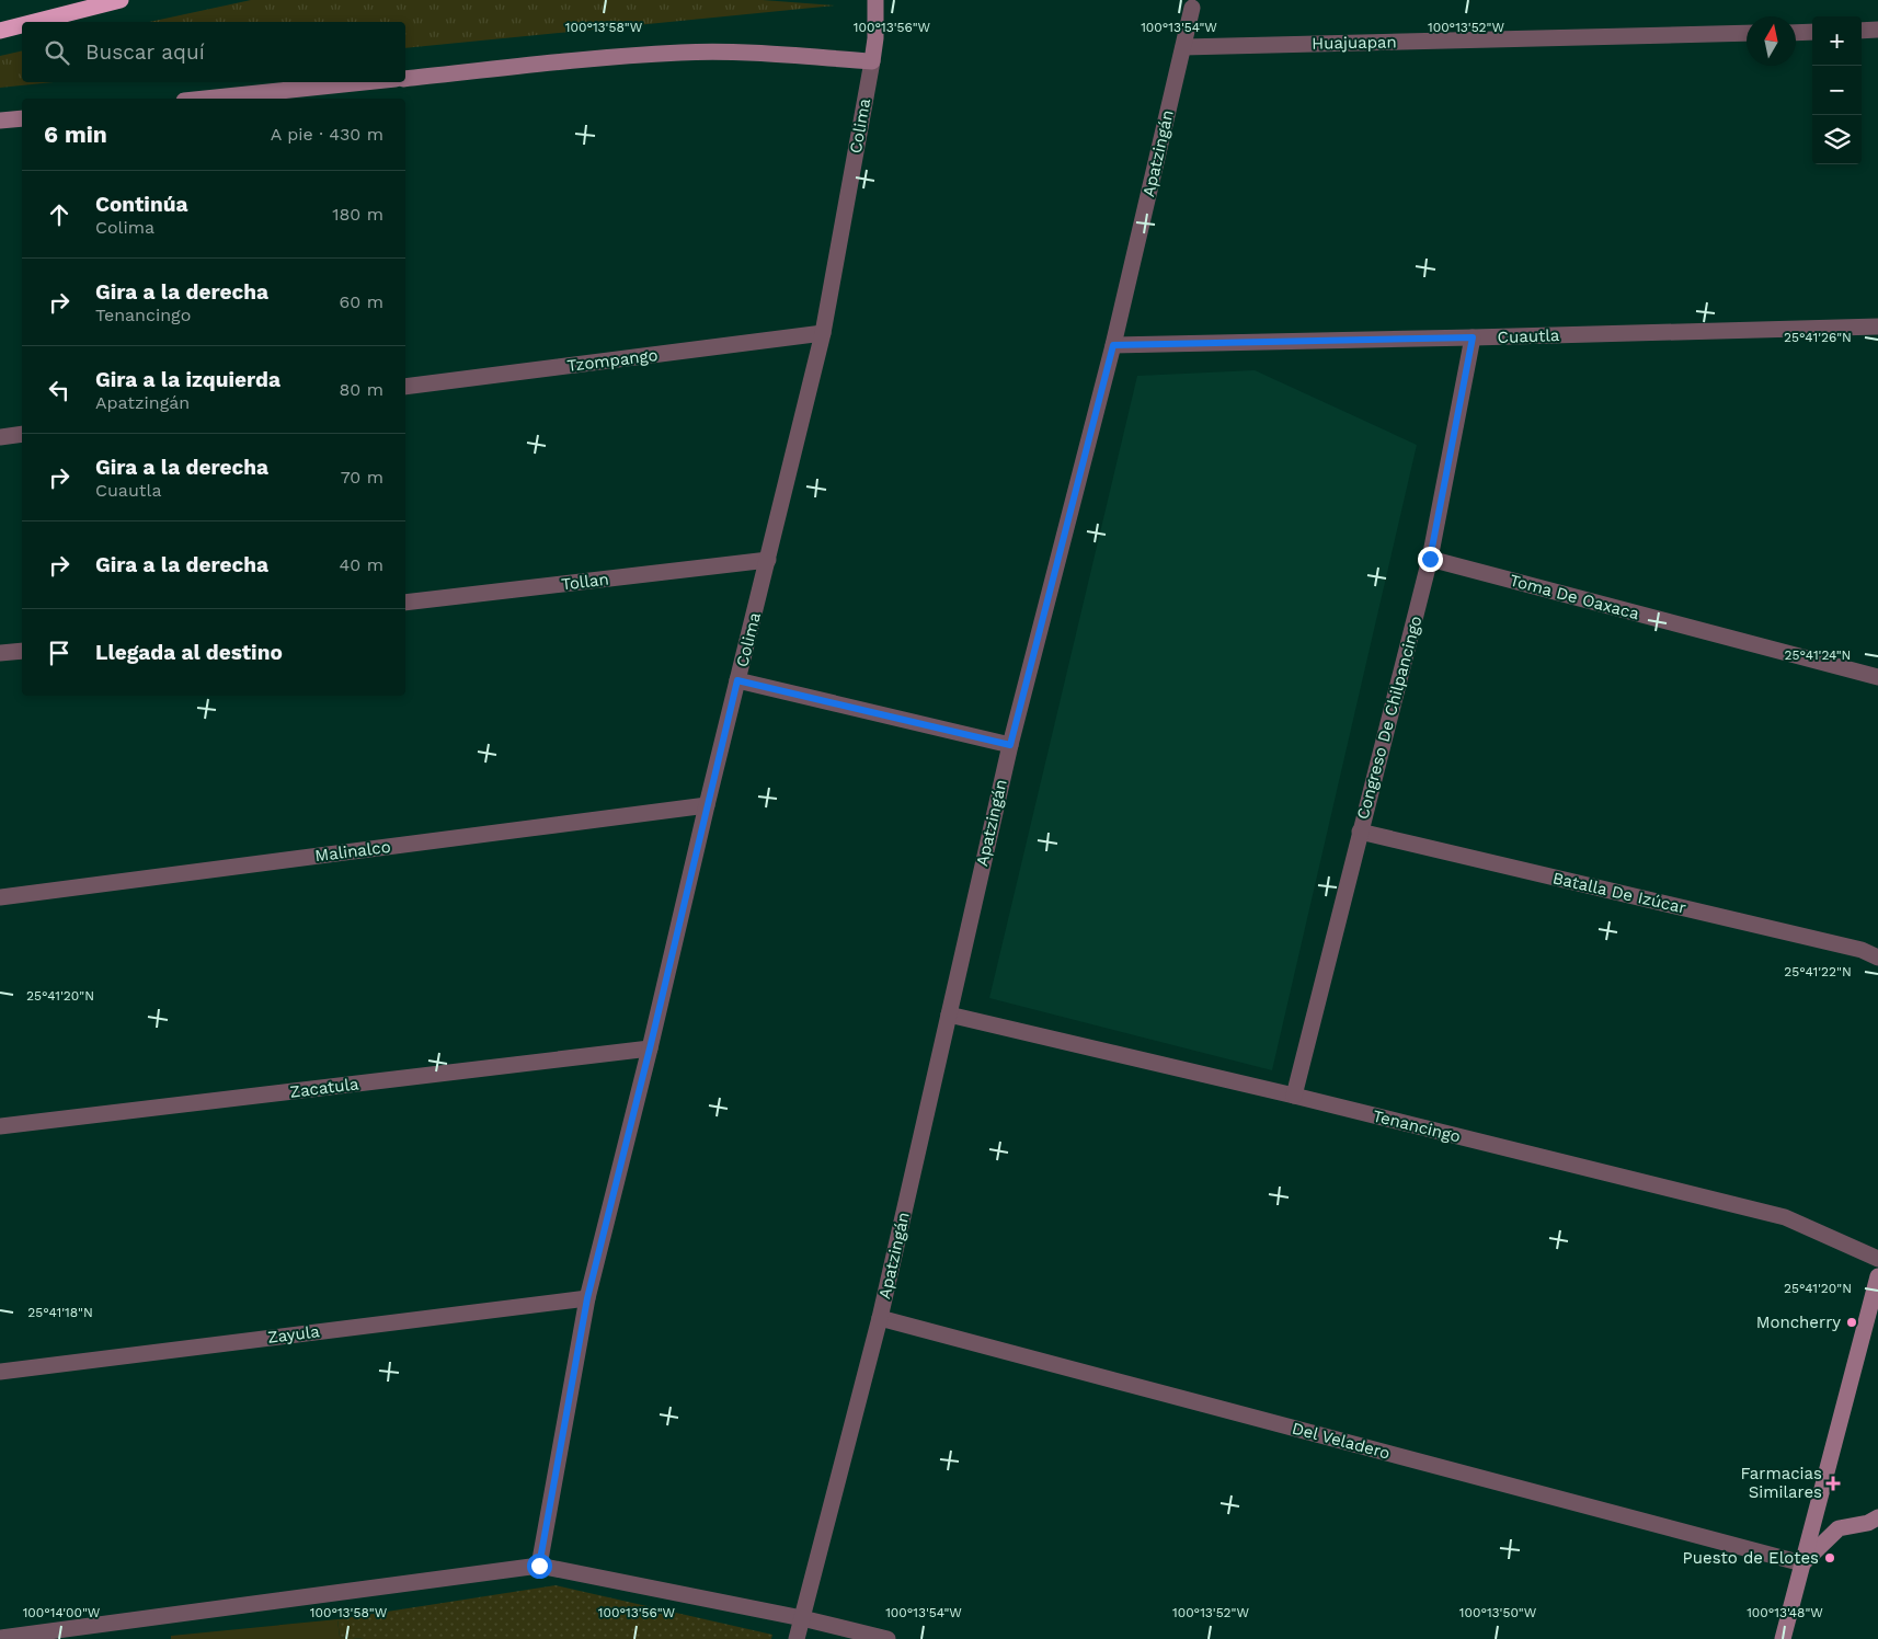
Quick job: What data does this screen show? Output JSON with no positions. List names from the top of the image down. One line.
{"streets":{"street":["Huajuapan","Colima","Apatzingán","Cuautla","Tzompango","Tollan","Toma De Oaxaca","Congreso De Chilpancingo","Malinalco","Batalla De Izúcar","Zacatula","Tenancingo","Zayula","Del Veladero"]},"crossings":[["Huajuapan","Apatzingán"],["Colima","Tzompango"],["Colima","Tollan"],["Colima","Malinalco"],["Colima","Zacatula"],["Colima","Zayula"],["Apatzingán","Cuautla"],["Apatzingán","Tenancingo"],["Apatzingán","Del Veladero"],["Cuautla","Congreso De Chilpancingo"],["Toma De Oaxaca","Congreso De Chilpancingo"],["Congreso De Chilpancingo","Batalla De Izúcar"],["Congreso De Chilpancingo","Tenancingo"]],"places":{"other":["Moncherry","Puesto de Elotes"],"health":["Farmacias Similares"]},"north":"top","page":{"map_buttons":["+","−"],"search":"Buscar aquí","heading":["6 min","A pie · 430 m"],"list":[["Continúa","Colima","180 m"],["Gira a la derecha","Tenancingo","60 m"],["Gira a la izquierda","Apatzingán","80 m"],["Gira a la derecha","Cuautla","70 m"],["Gira a la derecha","40 m"],"Llegada al destino"]},"coordinates":["100°13'58\"W","100°13'56\"W","100°13'54\"W","100°13'52\"W","25°41'26\"N","25°41'24\"N","25°41'22\"N","25°41'20\"N","25°41'18\"N","100°14'00\"W","100°13'50\"W","100°13'48\"W"]}
